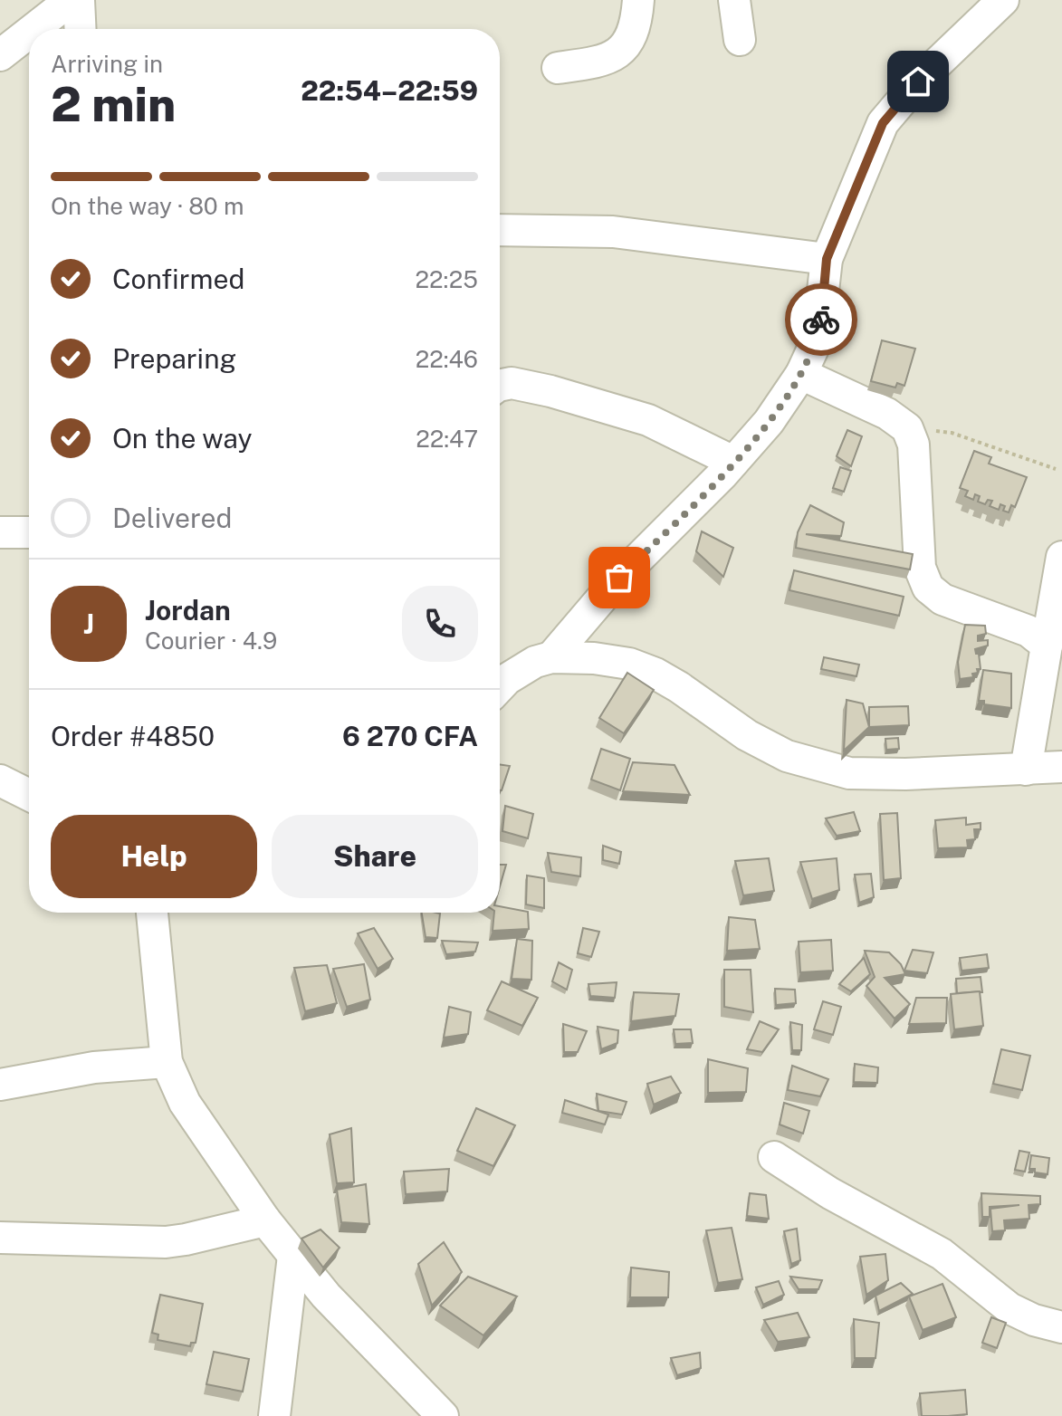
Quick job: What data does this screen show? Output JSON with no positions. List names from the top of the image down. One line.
{"page":{"heading":["2 min","Arriving in","22:54–22:59"],"panel":["Jordan","Courier · 4.9","Order #4850","6 270 CFA"],"bar":"On the way · 80 m","list":[["Confirmed","22:25"],["Preparing","22:46"],["On the way","22:47"],"Delivered"],"round":"J","buttons":["Help","Share"]}}
